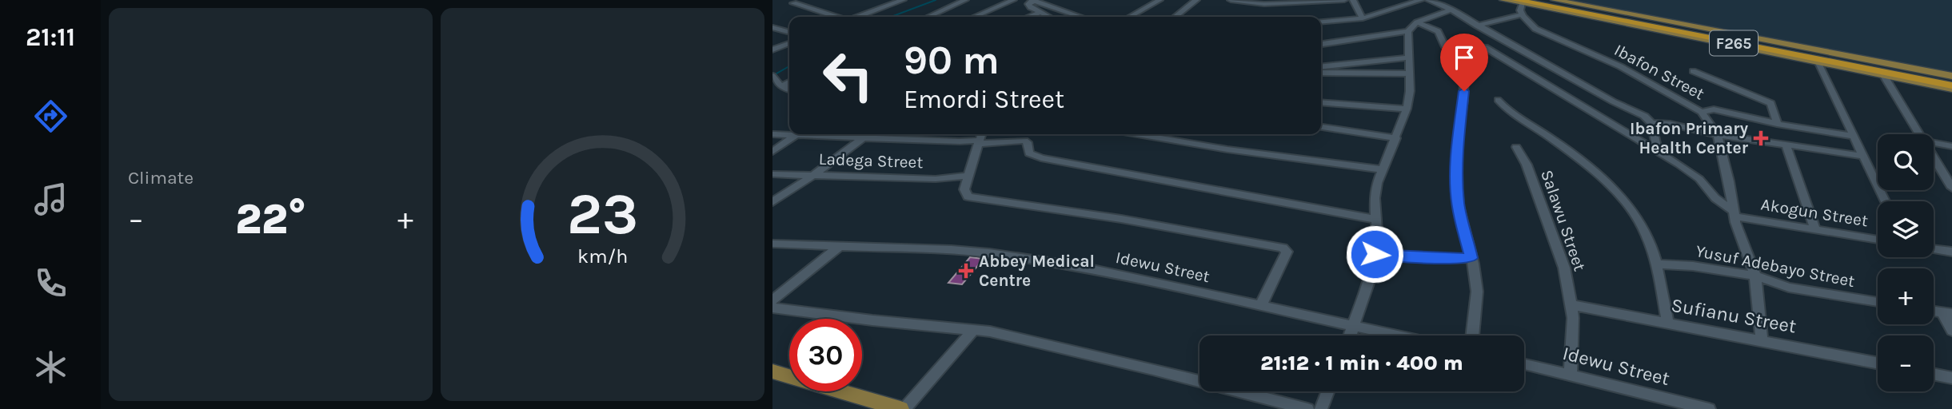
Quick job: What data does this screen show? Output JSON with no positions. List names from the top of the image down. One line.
{"streets":{"highway":["F265"],"street":["Ibafon Street","Ladega Street","Akogun Street","Salawu Street","Yusuf Adebayo Street","Idewu Street","Sufianu Street"]},"crossings":[["Ibafon Street","Akogun Street"],["Ibafon Street","Yusuf Adebayo Street"],["Ibafon Street","Sufianu Street"],["Salawu Street","Idewu Street"],["Salawu Street","Sufianu Street"]],"places":{"health":["Ibafon Primary Health Center","Abbey Medical Centre"]},"page":{"tabs":"21:11","tile":"Climate","turn":["90 m","Emordi Street"],"map_buttons":["+","−"],"heat":["−","22°","+"],"limit":"30","trip":"21:12 · 1 min · 400 m","gauge":["23","km/h"]}}
